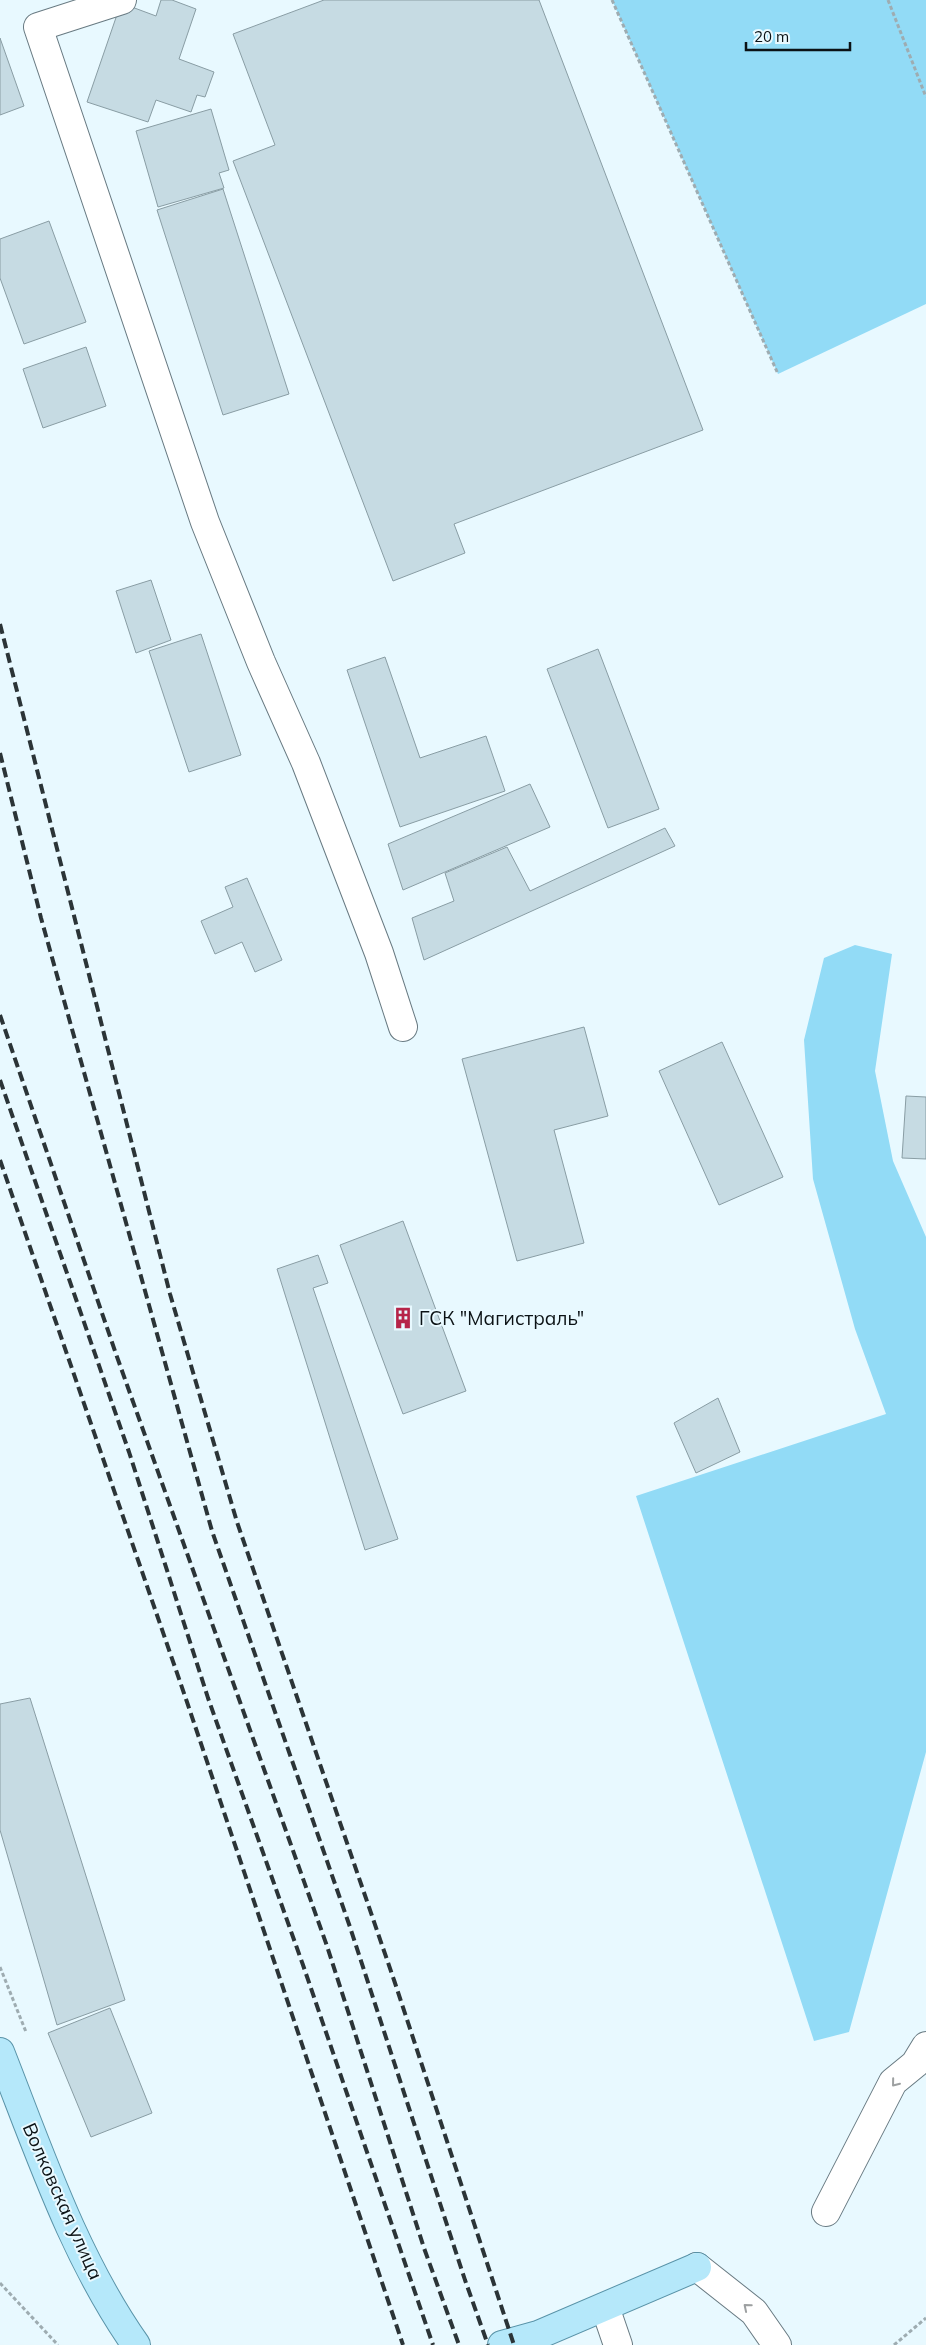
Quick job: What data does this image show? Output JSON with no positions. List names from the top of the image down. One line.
{"streets":{"main road":["Волковская улица"]},"places":{"building":["ГСК \"Магистраль\""]},"scale_bar":"20 m"}
